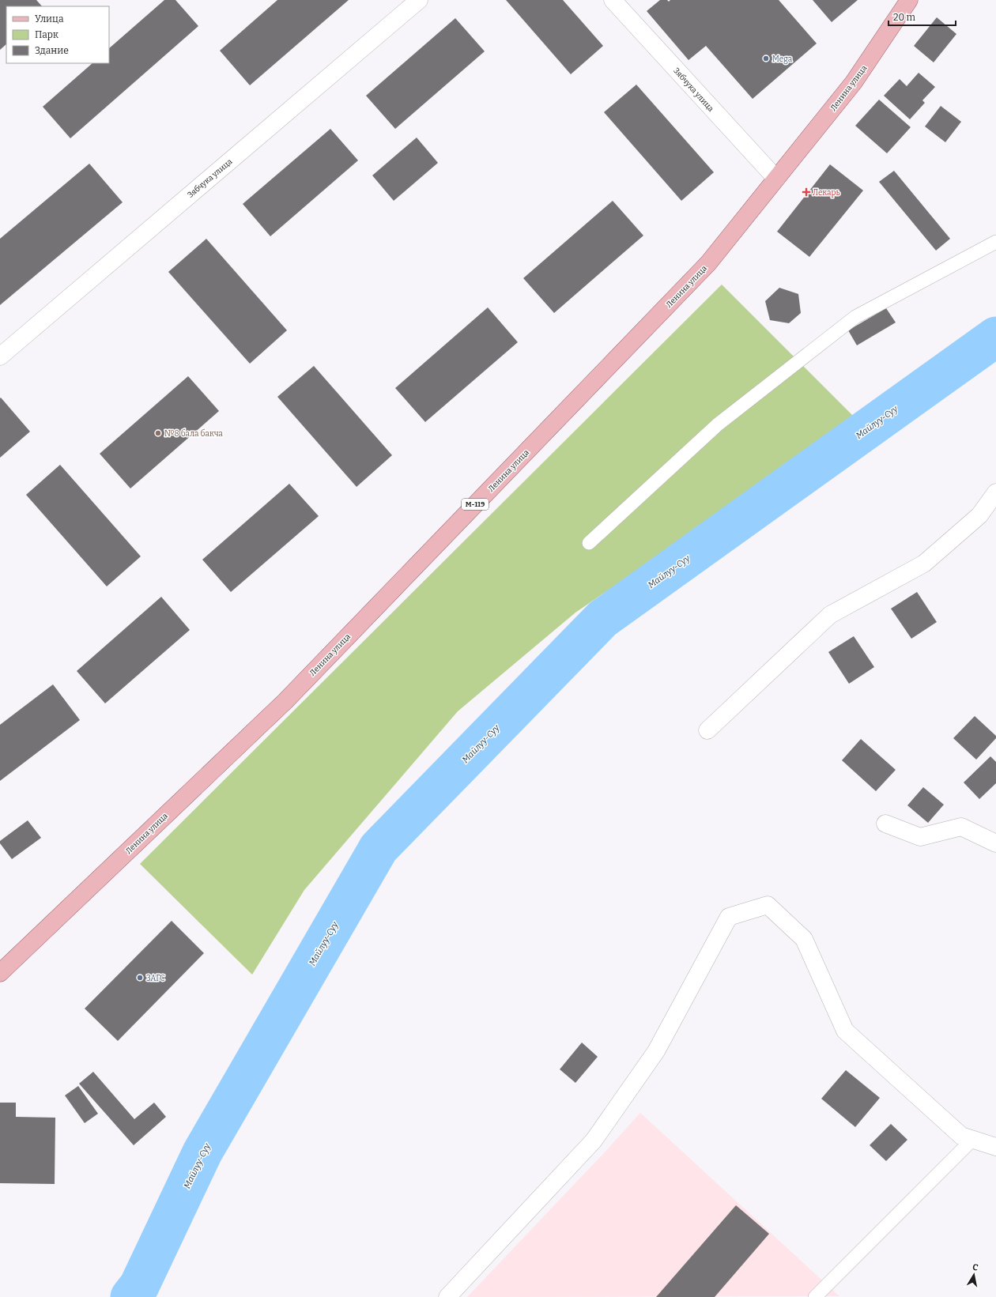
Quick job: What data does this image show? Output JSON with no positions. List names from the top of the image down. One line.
{"streets":{"main road":["Ленина улица","М-119"],"street":["Зябчука улица"]},"crossings":[["Ленина улица","Зябчука улица"]],"water":["Майлуу-Суу"],"places":{"other":["Mega","№8 бала бакча","ЗАГС"],"health":["Лекарь"]},"legend":["Улица","Парк","Здание"],"scale_bar":"20 m","north":"top"}
